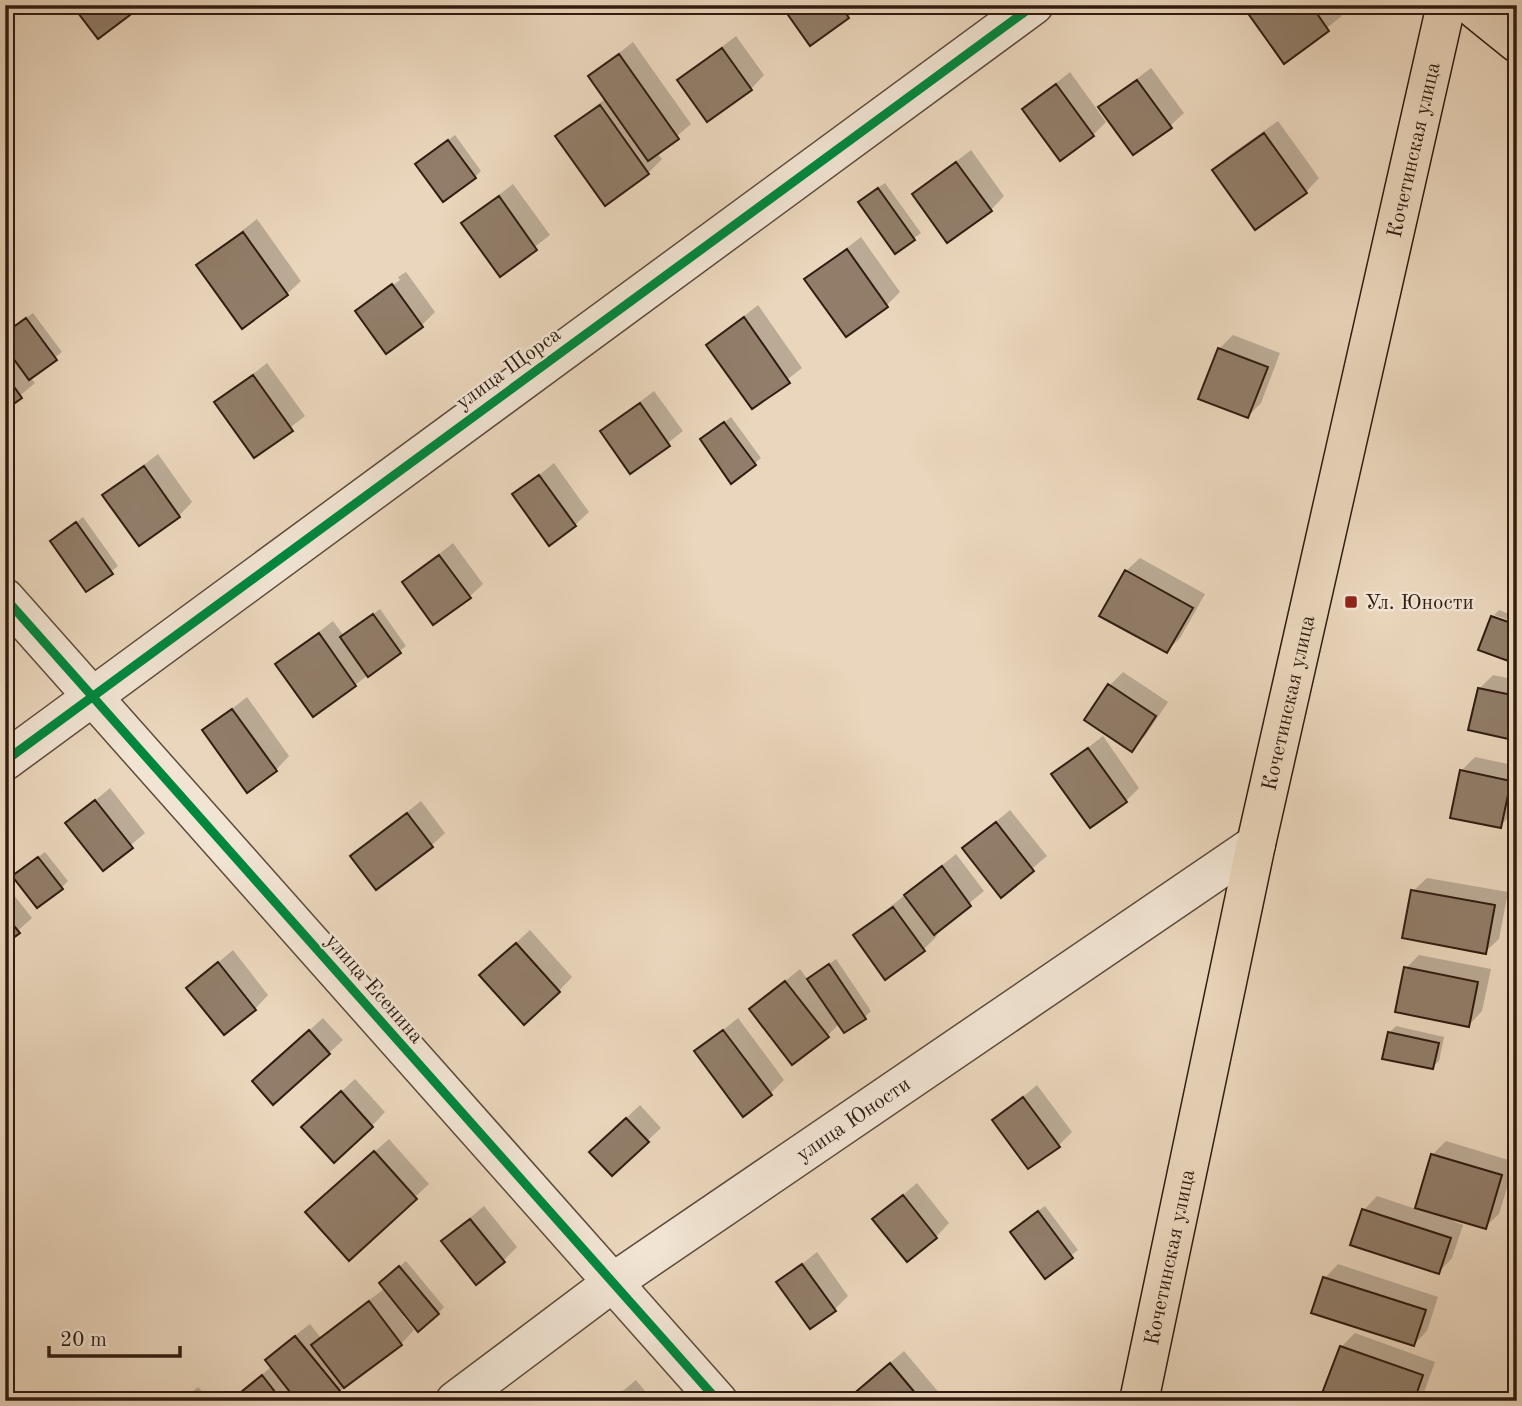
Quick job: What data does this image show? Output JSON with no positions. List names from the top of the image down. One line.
{"streets":{"main road":["Кочетинская улица"],"street":["улица Щорса","улица Есенина","улица Юности"]},"crossings":[["Кочетинская улица","улица Юности"],["улица Щорса","улица Есенина"],["улица Есенина","улица Юности"]],"places":{"transit":["Ул. Юности"]},"scale_bar":"20 m"}
